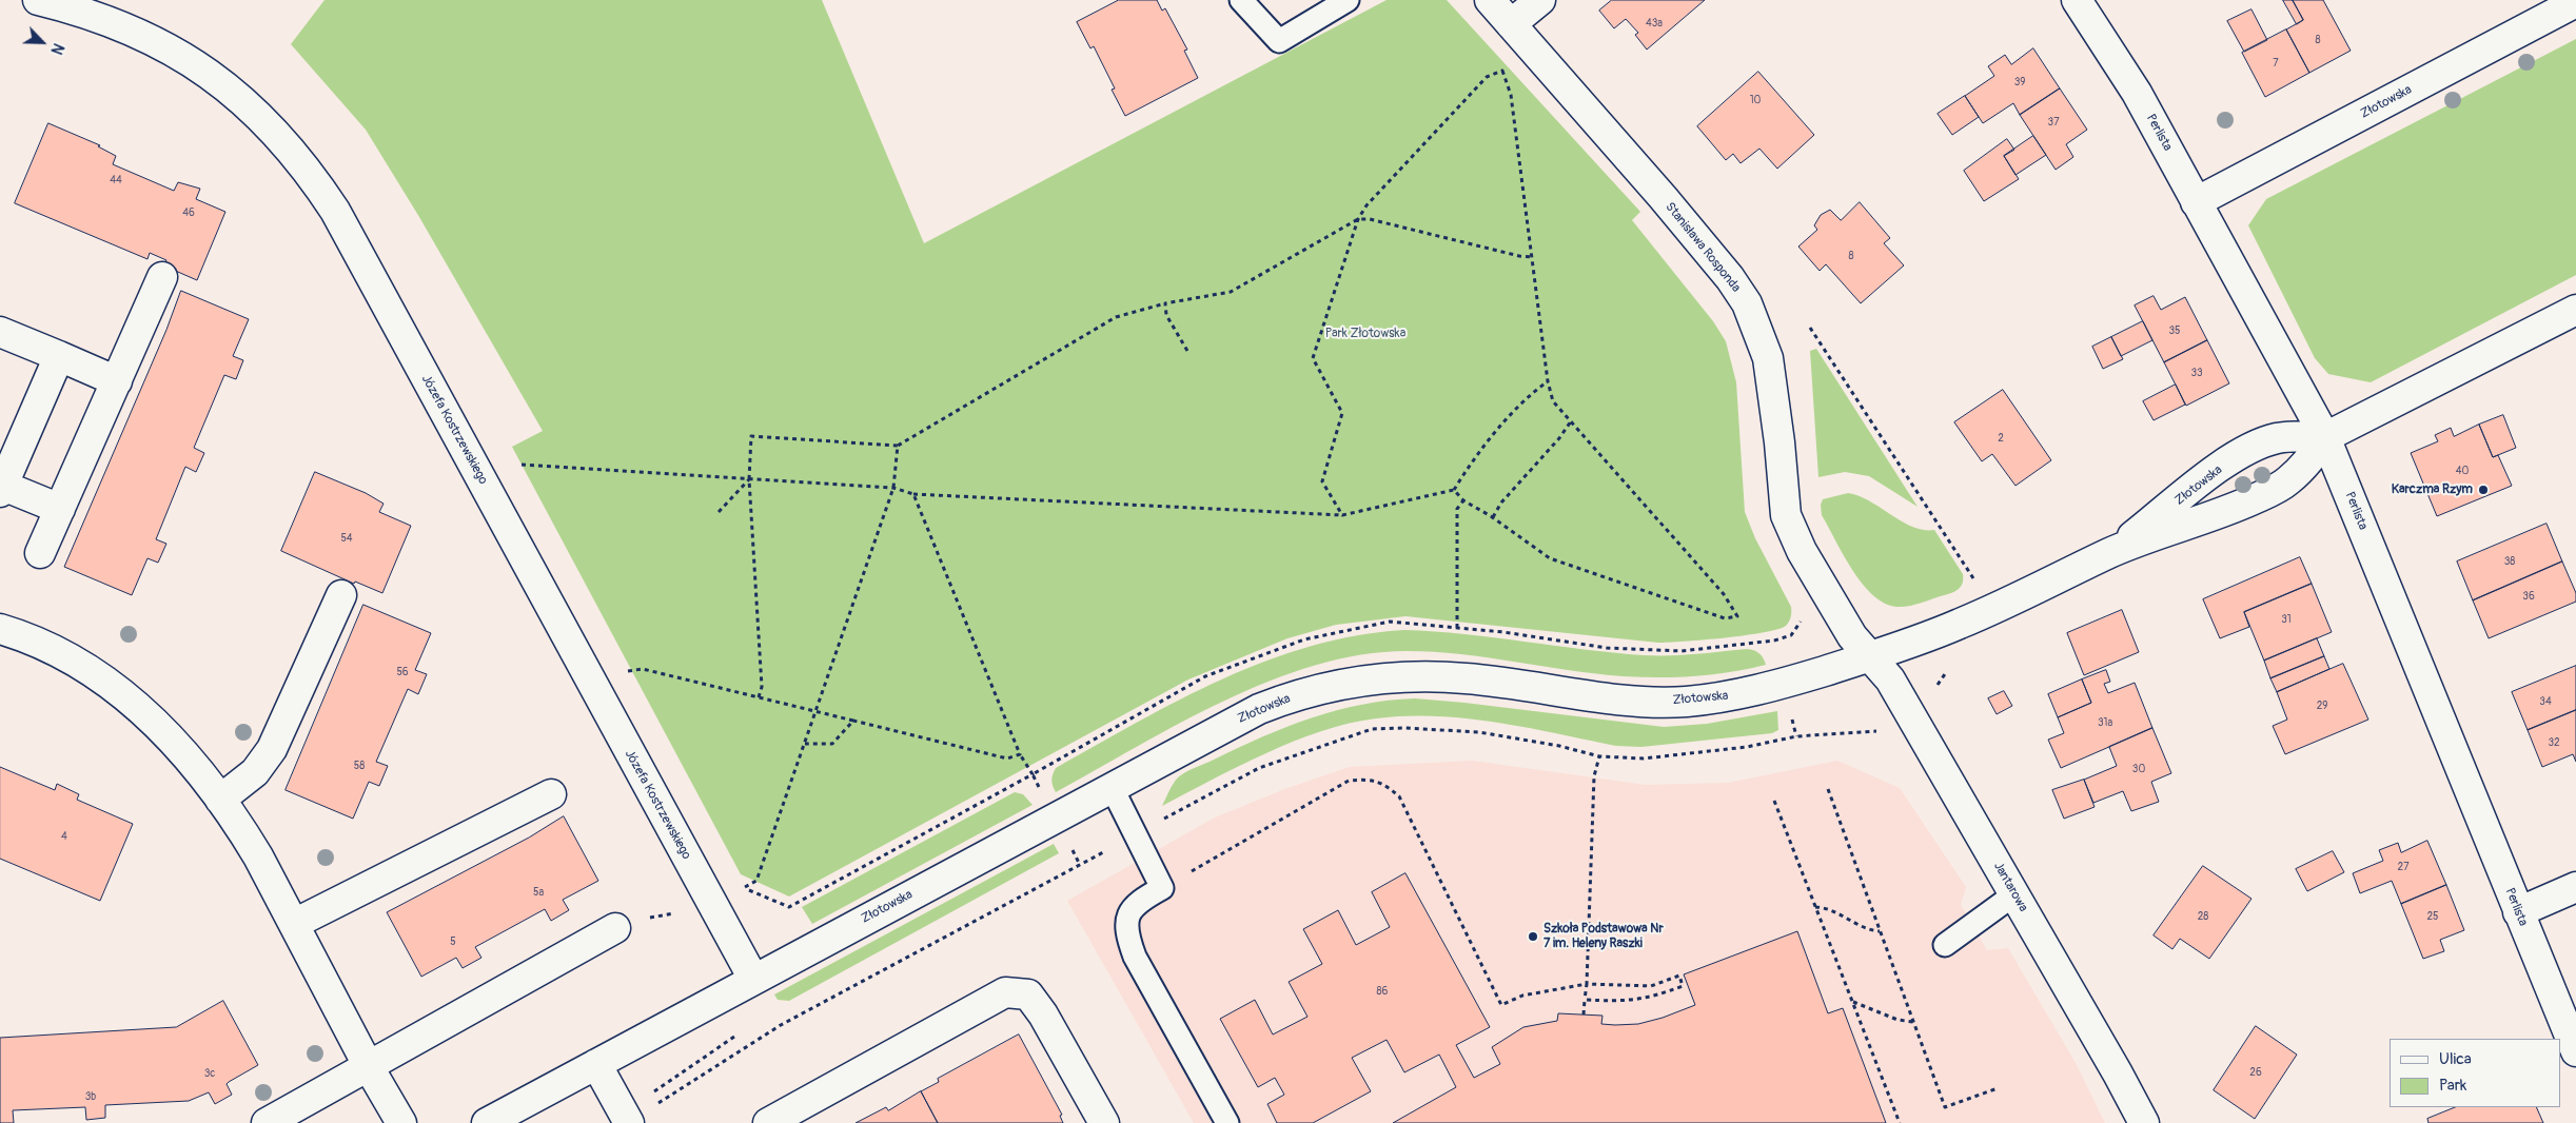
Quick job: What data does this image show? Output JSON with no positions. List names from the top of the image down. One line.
{"streets":{"street":["Złotowska","Perlista","Stanisława Rosponda","Józefa Kostrzewskiego","Jantarowa"]},"crossings":[["Złotowska","Perlista"],["Złotowska","Stanisława Rosponda"],["Złotowska","Józefa Kostrzewskiego"],["Złotowska","Jantarowa"],["Stanisława Rosponda","Jantarowa"]],"parks":["Park Złotowska"],"places":["Karczma Rzym","Szkoła Podstawowa Nr 7 im. Heleny Raszki"],"house_numbers":["43a","8","7","39","10","37","44","46","8","35","33","2","40","54","38","36","31","56","34","29","31a","32","58","30","4","27","5a","28","25","5","86","26","3c","3b"],"legend":["Ulica","Park"],"north":"bottom right"}
